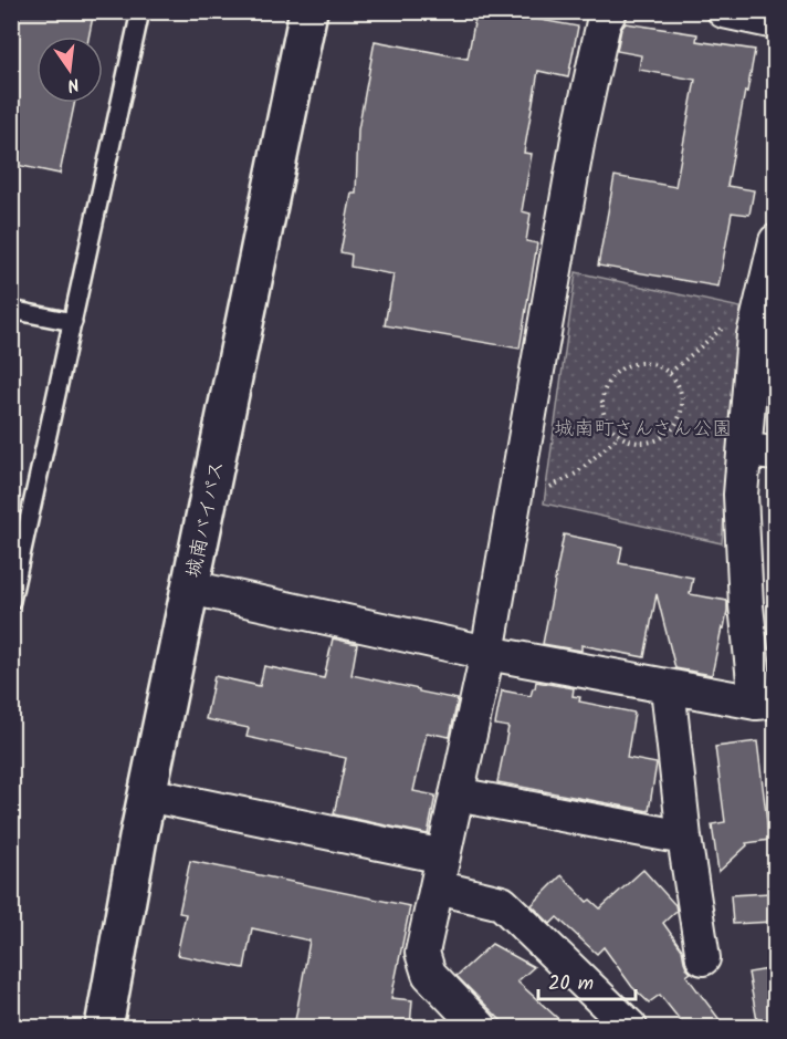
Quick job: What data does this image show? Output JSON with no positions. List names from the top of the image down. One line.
{"streets":{"highway":["城南バイパス"]},"parks":["城南町さんさん公園"],"scale_bar":"20 m","north":"bottom"}
